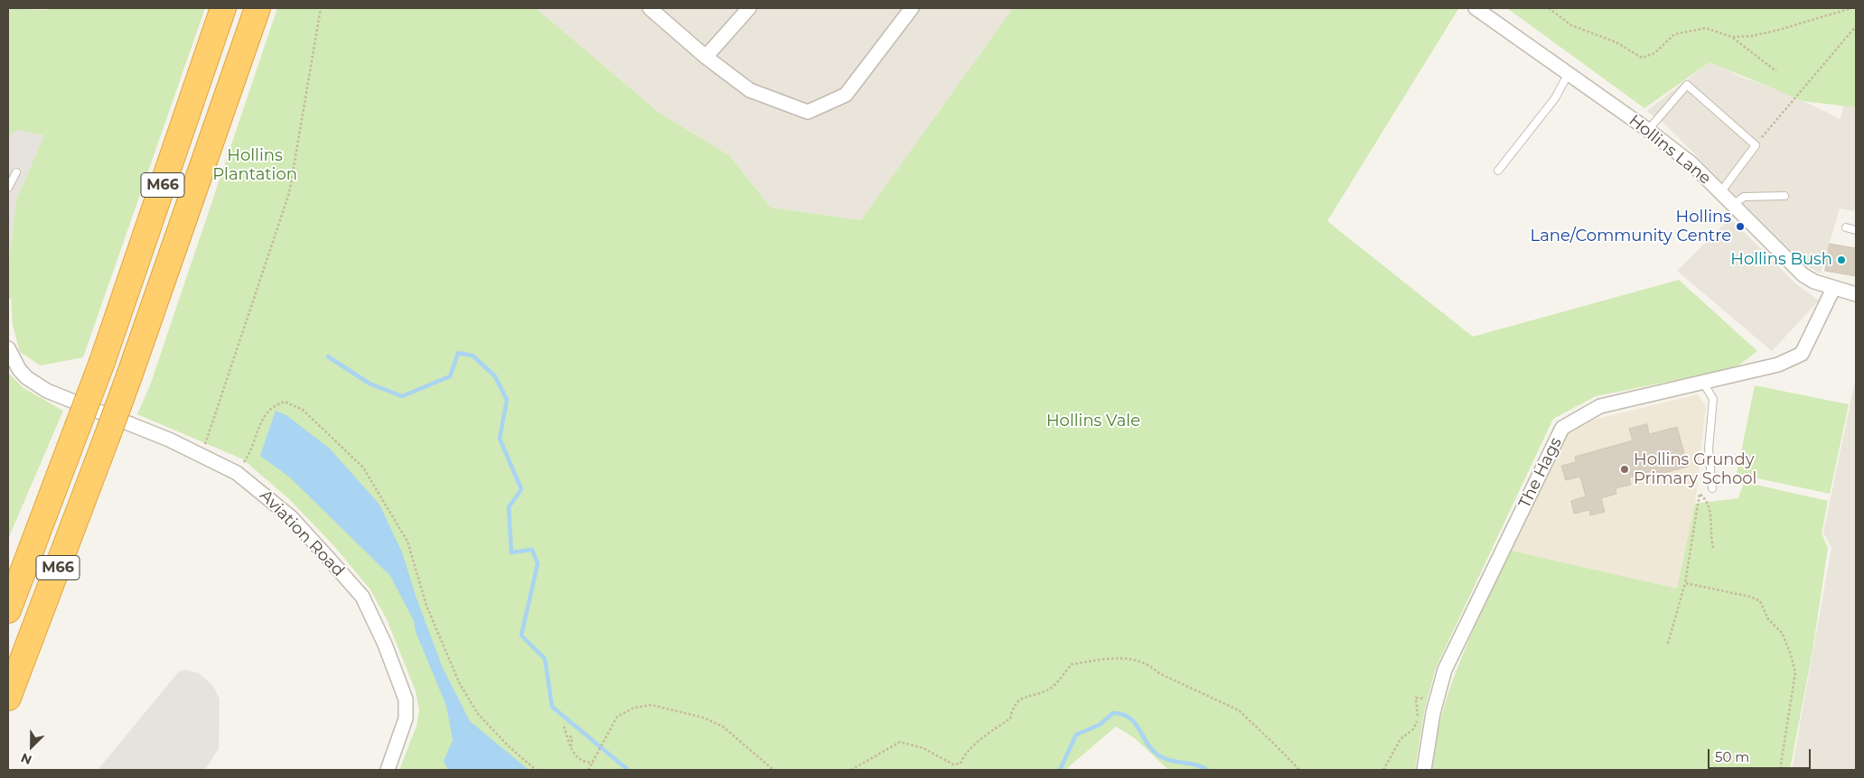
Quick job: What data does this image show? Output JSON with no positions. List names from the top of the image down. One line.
{"streets":{"highway":["M66"],"street":["Hollins Lane","The Hags","Aviation Road"]},"crossings":[["Hollins Lane","The Hags"]],"parks":["Hollins Plantation","Hollins Vale"],"places":["Hollins Lane/Community Centre","Hollins Bush","Hollins Grundy Primary School"],"scale_bar":"50 m","north":"bottom left"}
